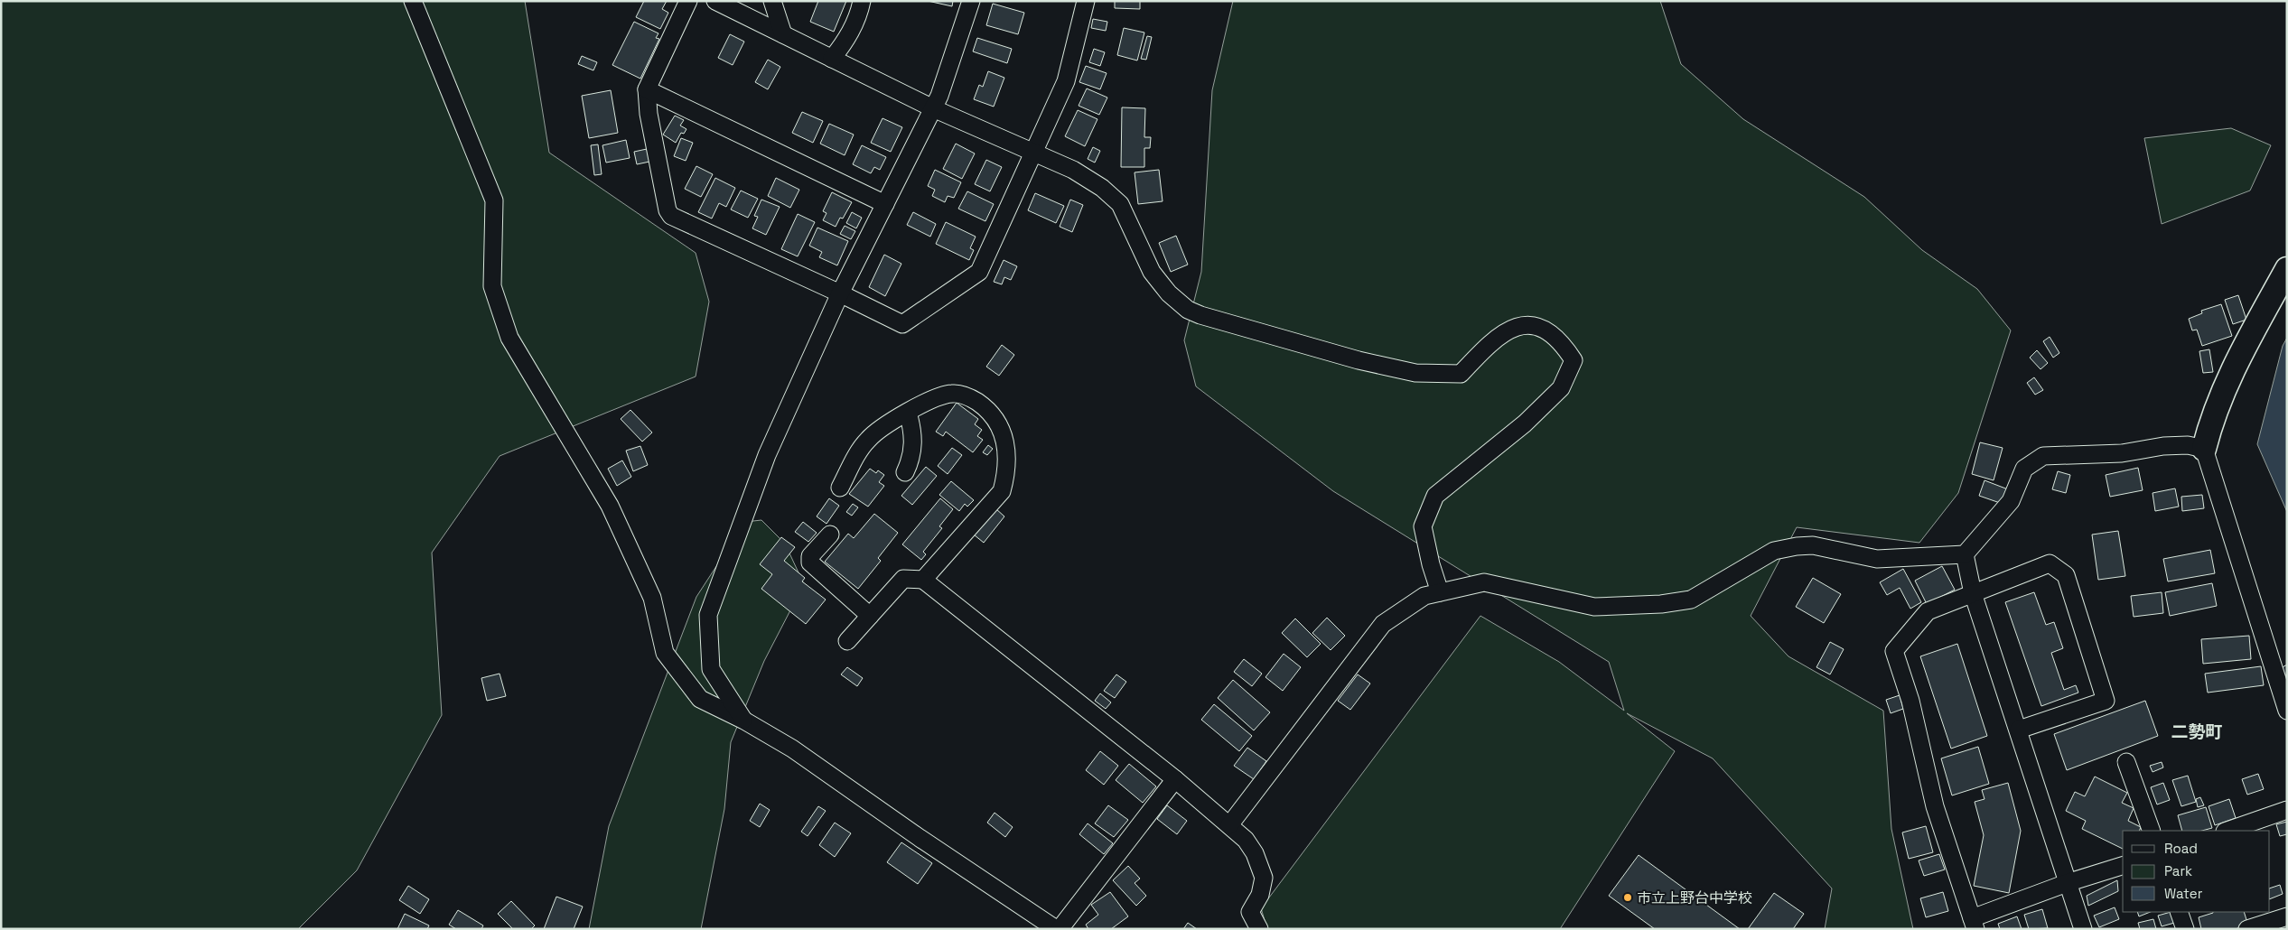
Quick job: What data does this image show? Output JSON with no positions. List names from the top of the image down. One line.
{"districts":["二勢町"],"places":["市立上野台中学校"],"legend":["Road","Park","Water"]}
